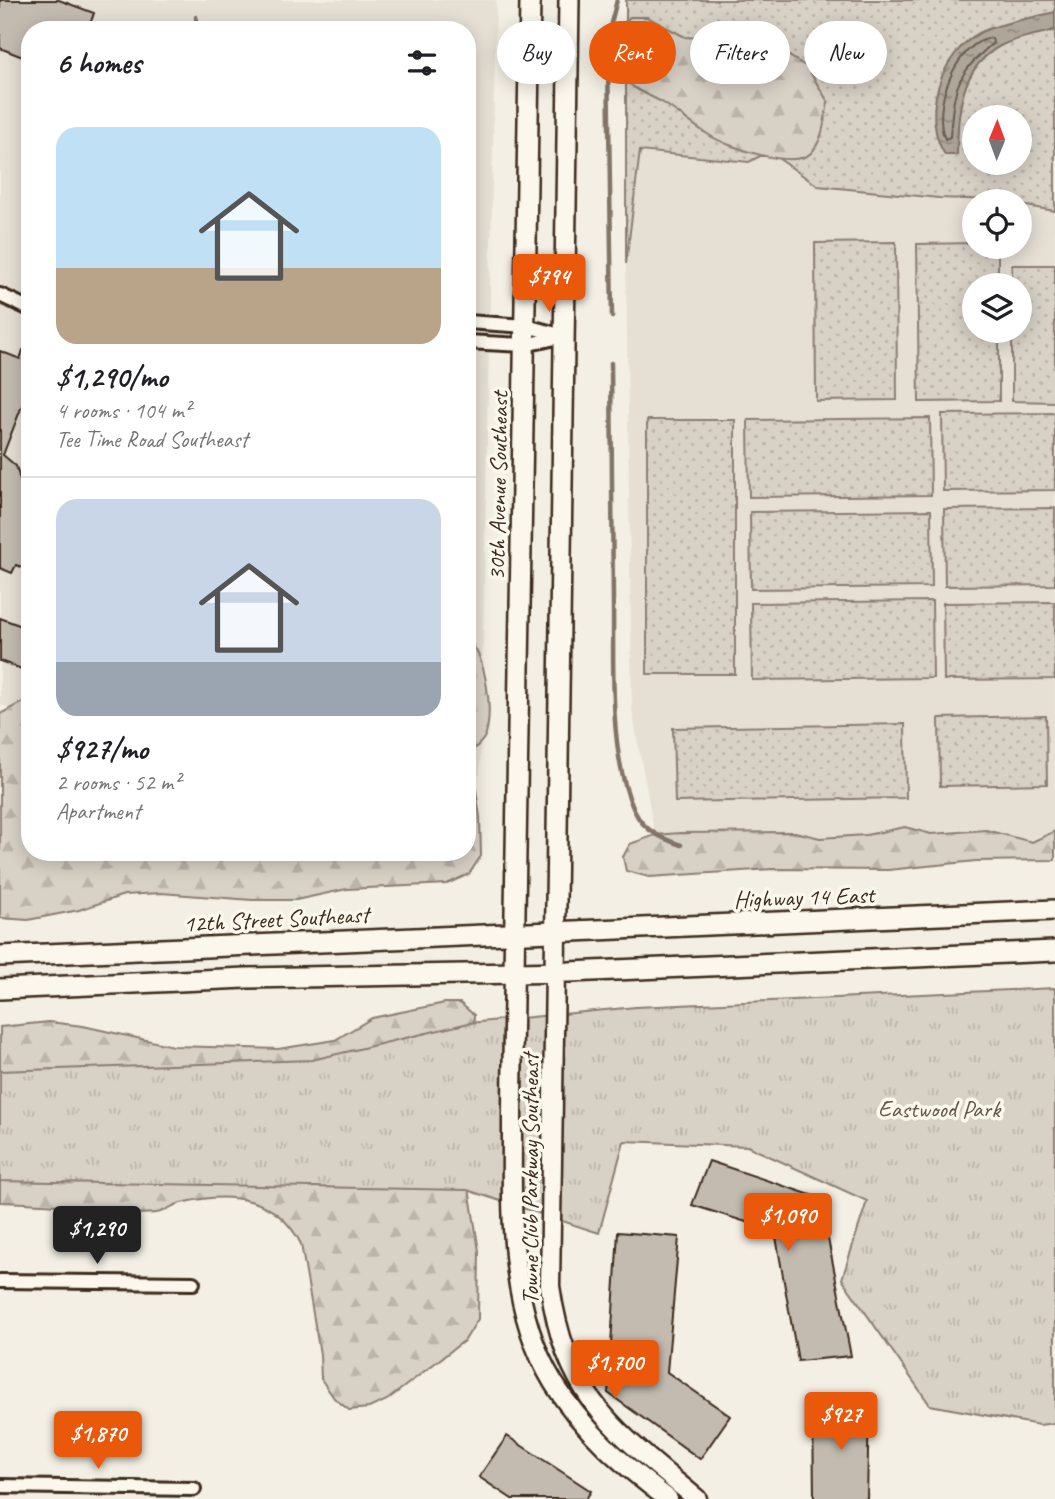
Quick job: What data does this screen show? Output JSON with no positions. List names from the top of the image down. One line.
{"streets":{"main road":["30th Avenue Southeast","Highway 14 East","12th Street Southeast"],"street":["Towne Club Parkway Southeast"]},"crossings":[["30th Avenue Southeast","12th Street Southeast"],["30th Avenue Southeast","Towne Club Parkway Southeast"],["Highway 14 East","12th Street Southeast"]],"parks":["Eastwood Park"],"north":"top","page":{"chip":["Buy","Rent","Filters","New"],"heading":"6 homes","list":[{"name":"$1,290/mo","note":"4 rooms · 104 m² · Tee Time Road Southeast"},{"name":"$927/mo","note":"2 rooms · 52 m² · Apartment"}],"price":["$794","$1,090","$1,290","$1,700","$927","$1,870"]}}
